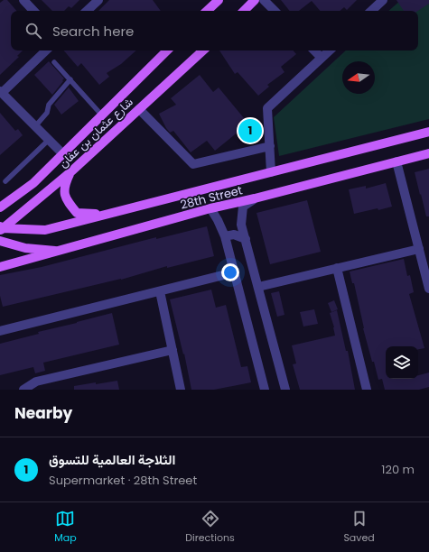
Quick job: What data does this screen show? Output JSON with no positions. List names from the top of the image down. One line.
{"streets":{"main road":["شارع عثمان بن عفان","28th Street"]},"crossings":[["شارع عثمان بن عفان","28th Street"]],"north":"left","page":{"search":"Search here","pins":"1","heading":"Nearby","list":[{"mark":"1","name":"الثلاجة العالمية للتسوق","note":"Supermarket · 28th Street","value":"120 m"}],"nav":["Map","Directions","Saved"]}}
